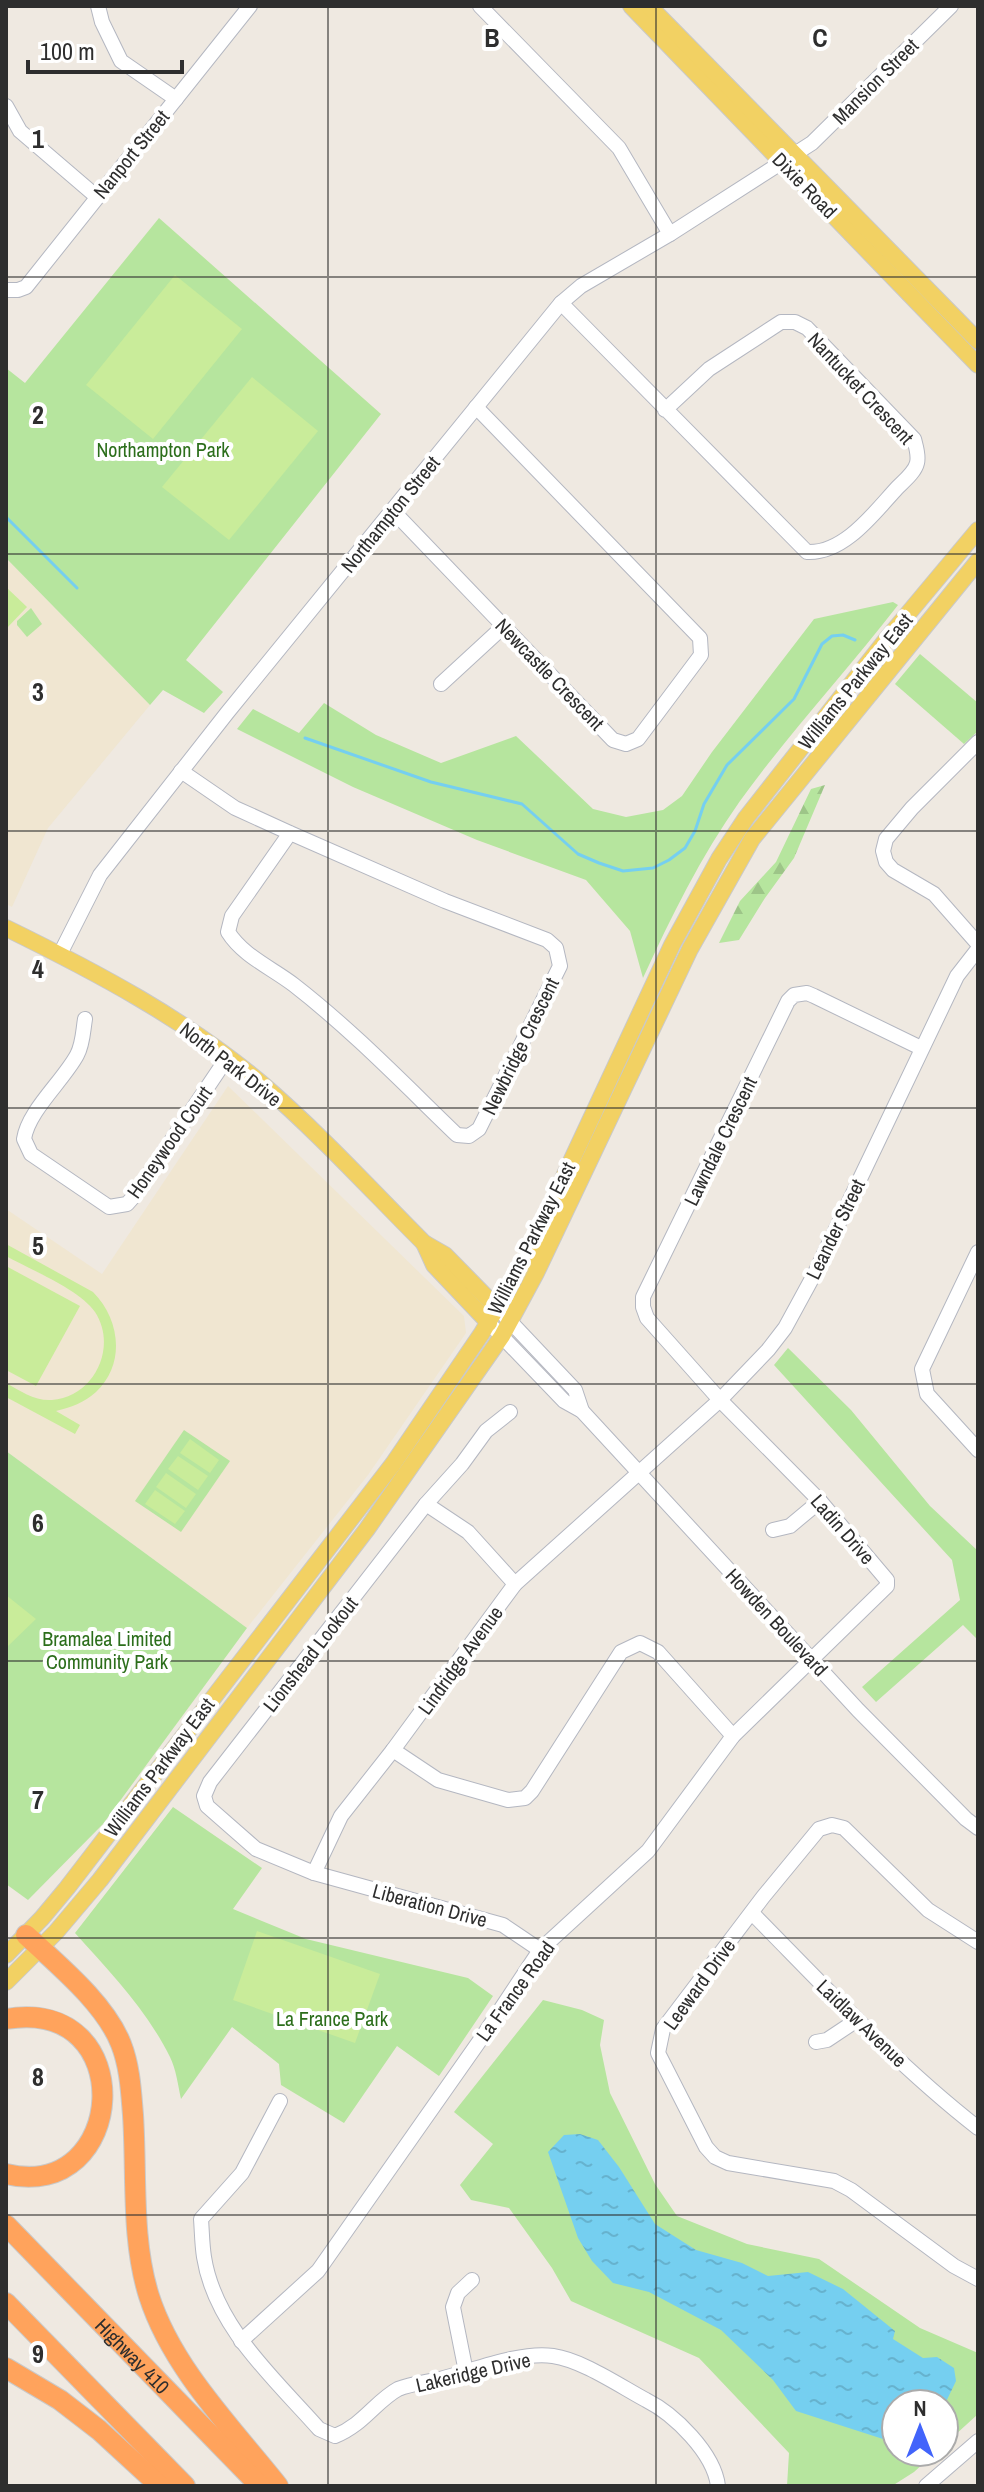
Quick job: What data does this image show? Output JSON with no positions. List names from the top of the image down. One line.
{"streets":{"highway":["Highway 410"],"main road":["Dixie Road","Williams Parkway East","North Park Drive"],"street":["Mansion Street","Nanport Street","Nantucket Crescent","Northampton Street","Newcastle Crescent","Newbridge Crescent","Lawndale Crescent","Honeywood Court","Leander Street","Ladin Drive","Howden Boulevard","Lionshead Lookout","Lindridge Avenue","Liberation Drive","Leeward Drive","La France Road","Laidlaw Avenue","Lakeridge Drive"]},"crossings":[["Mansion Street","Dixie Road"],["Mansion Street","Northampton Street"],["Dixie Road","Northampton Street"],["Nantucket Crescent","Northampton Street"],["Northampton Street","Newcastle Crescent"],["Northampton Street","Newbridge Crescent"],["Northampton Street","North Park Drive"],["Williams Parkway East","North Park Drive"],["Williams Parkway East","Howden Boulevard"],["North Park Drive","Honeywood Court"],["North Park Drive","Howden Boulevard"],["Lawndale Crescent","Leander Street"],["Lawndale Crescent","Ladin Drive"],["Leander Street","Ladin Drive"],["Leander Street","Howden Boulevard"],["Leander Street","Lindridge Avenue"],["Ladin Drive","Howden Boulevard"],["Ladin Drive","La France Road"],["Howden Boulevard","Lindridge Avenue"],["Howden Boulevard","La France Road"],["Lionshead Lookout","Lindridge Avenue"],["Lionshead Lookout","Liberation Drive"],["Lindridge Avenue","Liberation Drive"],["Liberation Drive","La France Road"],["Leeward Drive","Laidlaw Avenue"],["La France Road","Lakeridge Drive"]],"parks":["Northampton Park","Bramalea Limited Community Park","La France Park"],"scale_bar":"100 m","north":"top","grid":{"columns":["B","C"],"rows":["1","2","3","4","5","6","7","8","9"]}}
